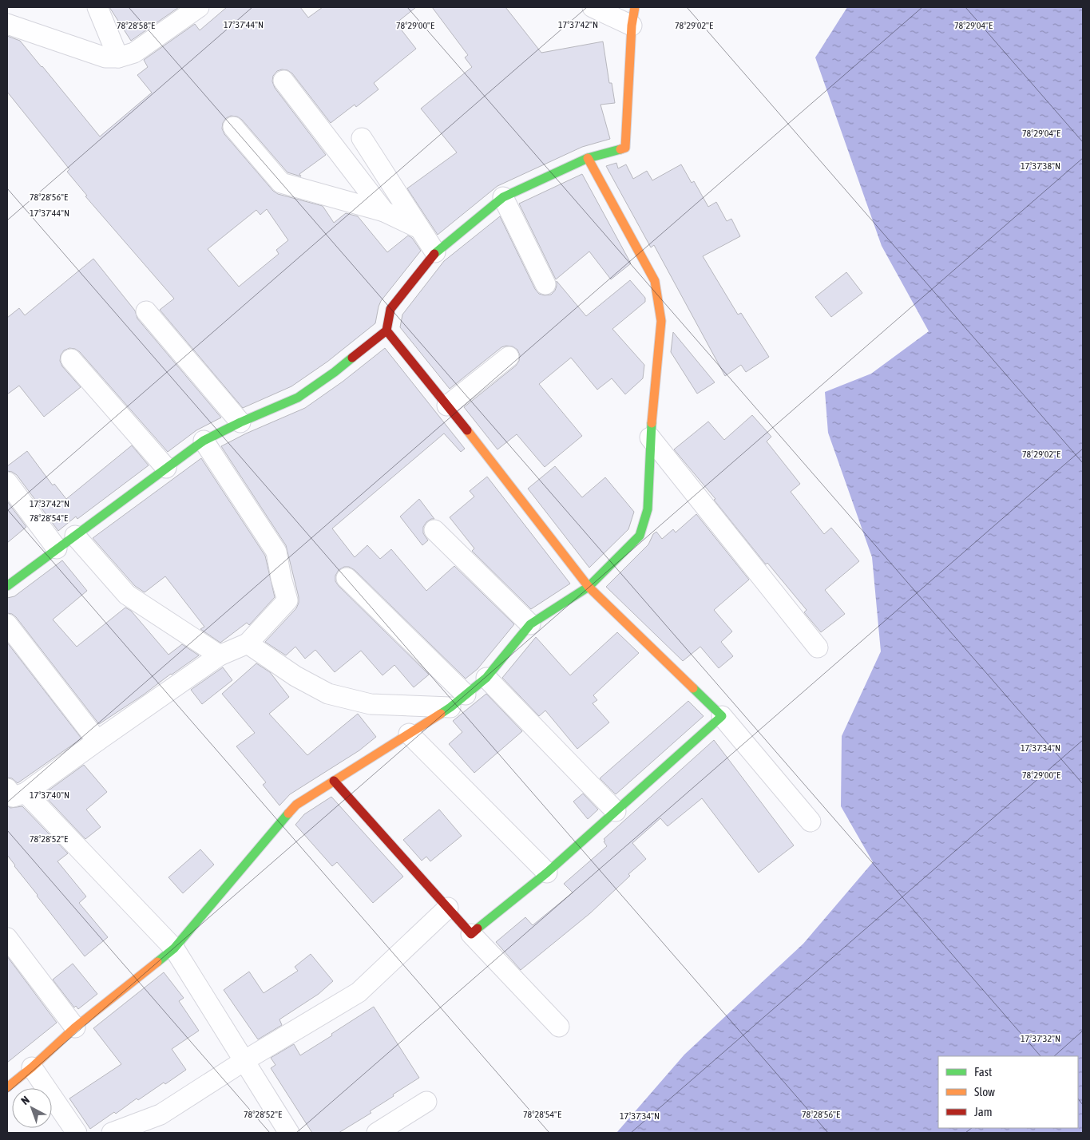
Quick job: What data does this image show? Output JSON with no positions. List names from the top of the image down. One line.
{"legend":["Fast","Slow","Jam"],"north":"top left","coordinates":["17°37'44\"N","17°37'42\"N","78°28'58\"E","78°29'00\"E","78°29'02\"E","78°29'04\"E","17°37'38\"N","78°28'56\"E","78°28'54\"E","17°37'34\"N","17°37'40\"N","78°28'52\"E","17°37'32\"N"]}
